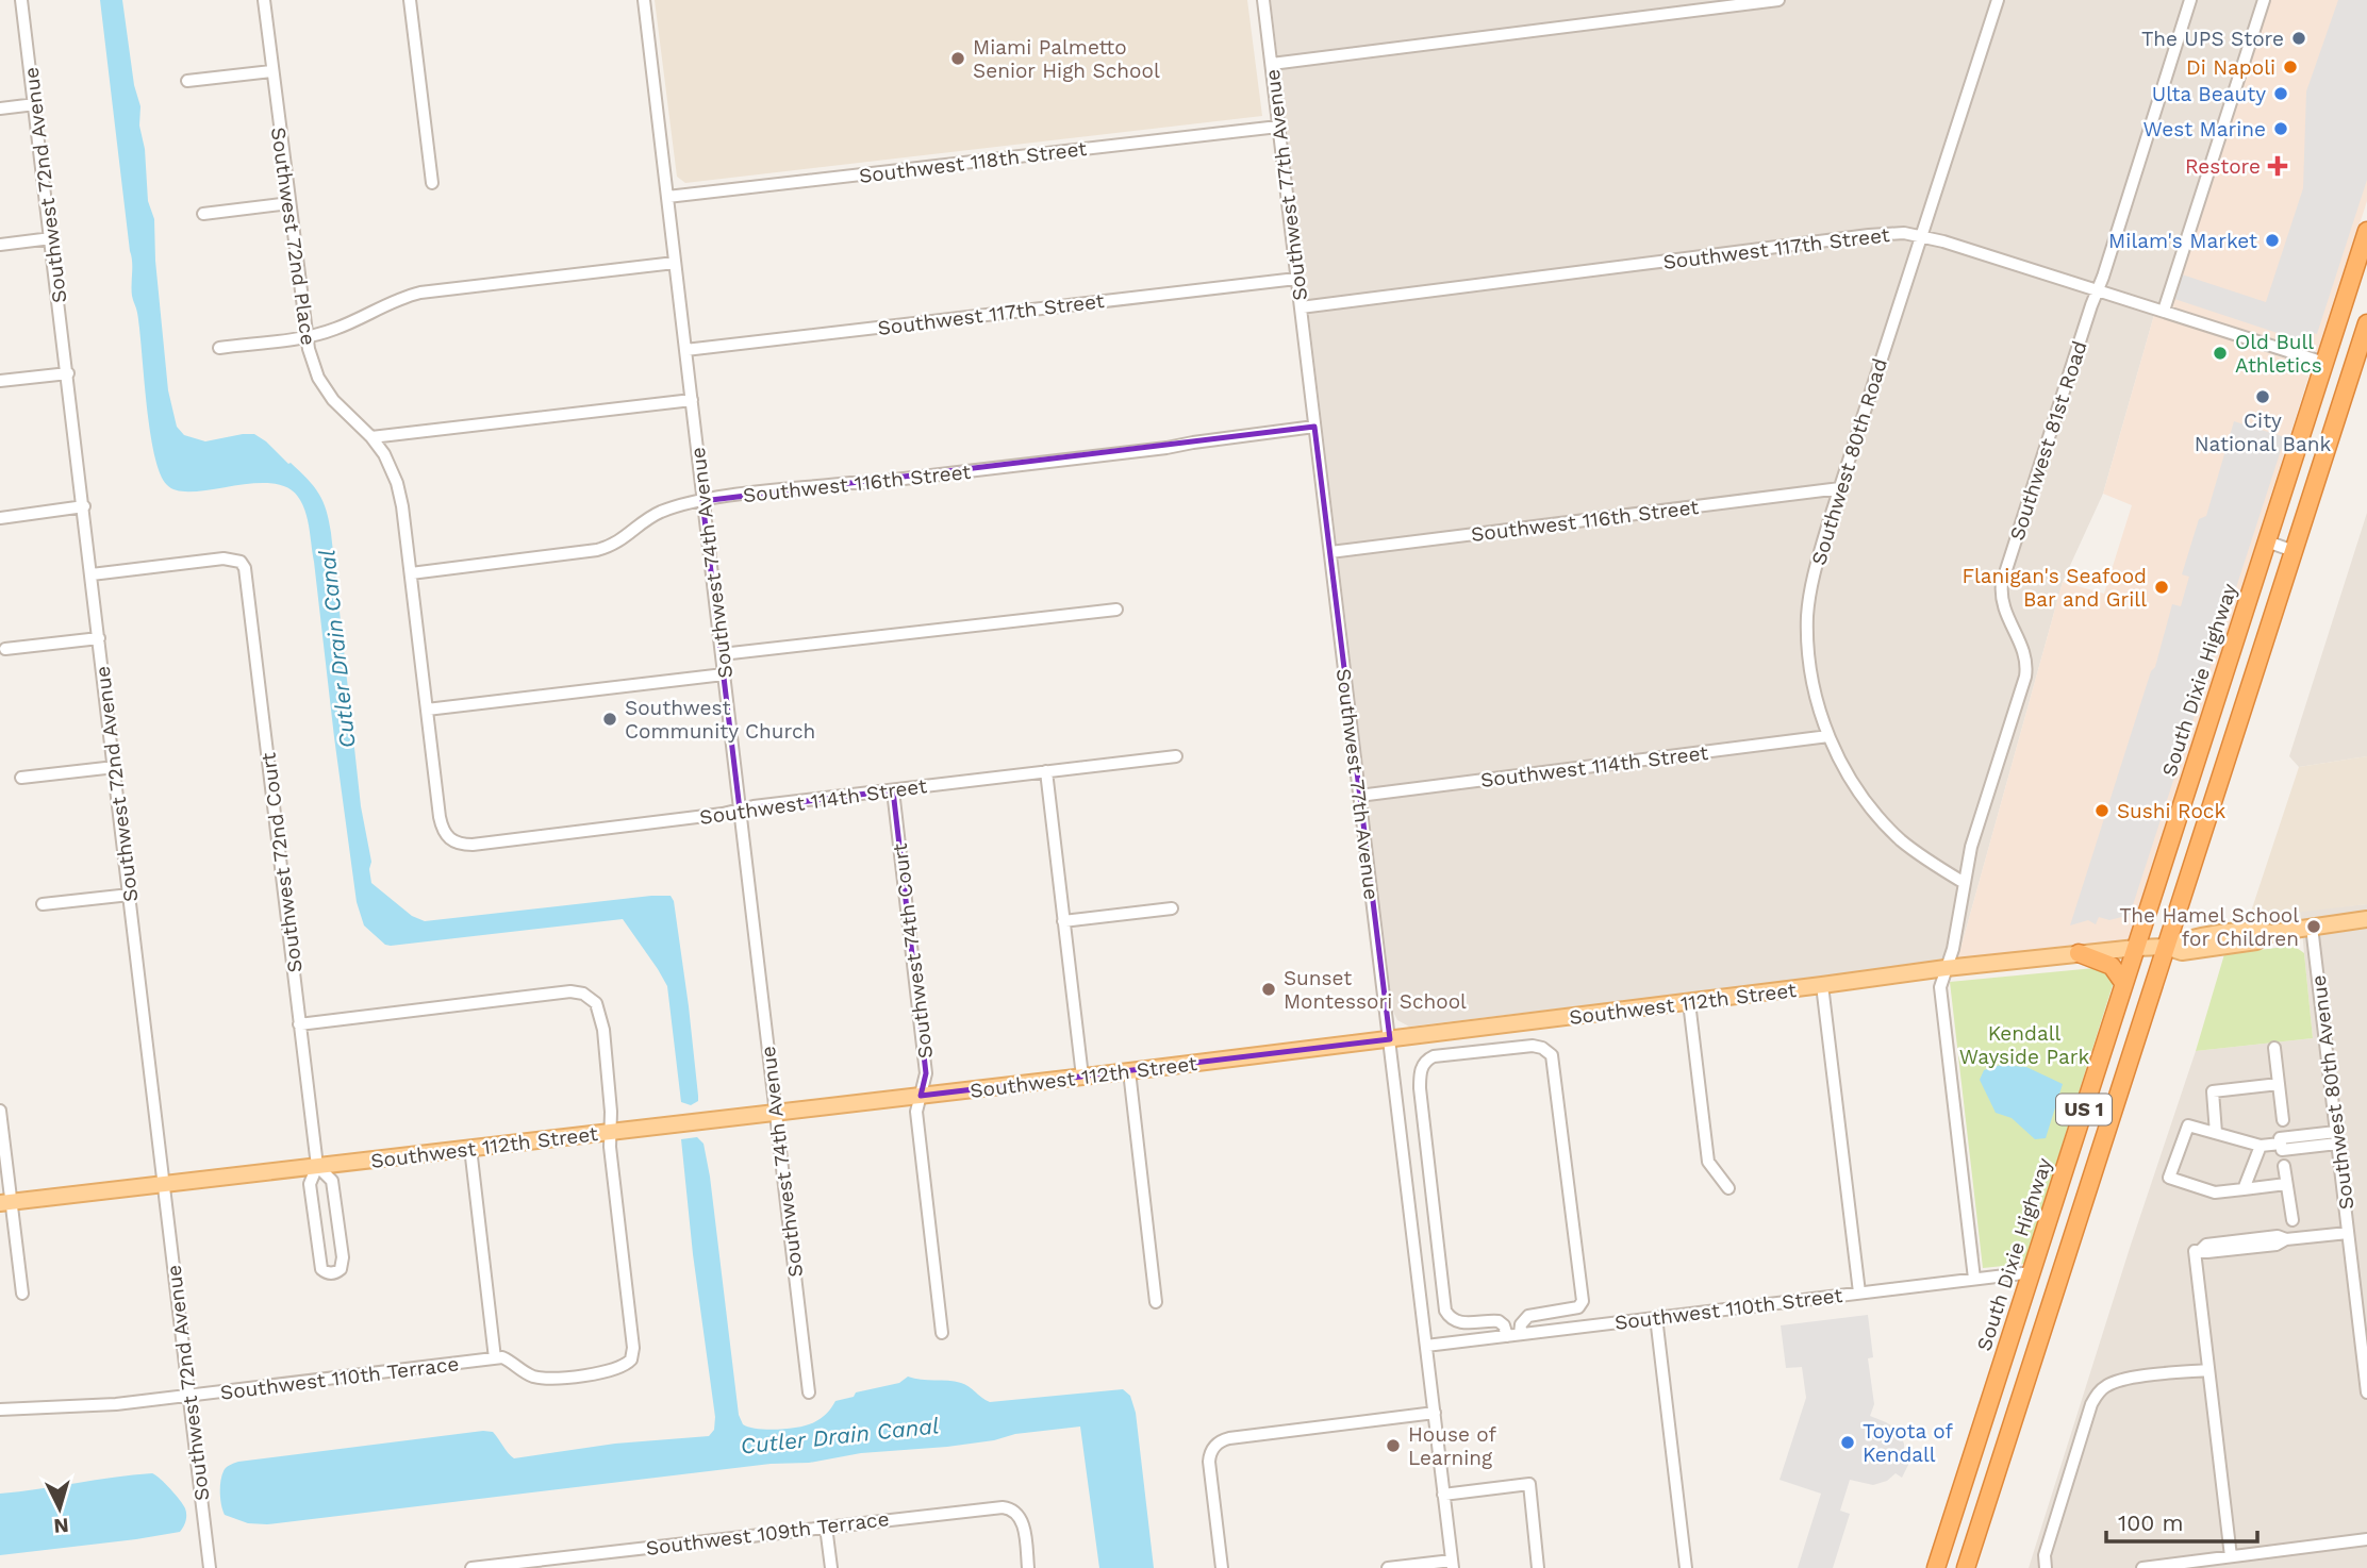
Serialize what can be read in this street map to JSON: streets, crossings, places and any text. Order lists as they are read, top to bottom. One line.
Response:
{"streets":{"highway":["South Dixie Highway","US 1"],"main road":["Southwest 112th Street"],"street":["Southwest 118th Street","Southwest 72nd Avenue","Southwest 77th Avenue","Southwest 72nd Place","Southwest 117th Street","Southwest 81st Road","Southwest 80th Road","Southwest 116th Street","Southwest 74th Avenue","Southwest 114th Street","Southwest 72nd Court","Southwest 74th Court","Southwest 80th Avenue","Southwest 110th Street","Southwest 110th Terrace","Southwest 109th Terrace"]},"crossings":[["Southwest 118th Street","Southwest 77th Avenue"],["Southwest 118th Street","Southwest 74th Avenue"],["Southwest 72nd Avenue","Southwest 72nd Court"],["Southwest 72nd Avenue","Southwest 112th Street"],["Southwest 72nd Avenue","Southwest 110th Terrace"],["Southwest 77th Avenue","Southwest 117th Street"],["Southwest 77th Avenue","Southwest 116th Street"],["Southwest 77th Avenue","Southwest 114th Street"],["Southwest 77th Avenue","Southwest 112th Street"],["Southwest 77th Avenue","Southwest 110th Street"],["Southwest 72nd Place","Southwest 116th Street"],["Southwest 72nd Place","Southwest 114th Street"],["Southwest 117th Street","Southwest 81st Road"],["Southwest 117th Street","Southwest 80th Road"],["Southwest 117th Street","Southwest 74th Avenue"],["Southwest 117th Street","South Dixie Highway"],["Southwest 81st Road","Southwest 80th Road"],["Southwest 81st Road","Southwest 112th Street"],["Southwest 81st Road","Southwest 110th Street"],["Southwest 80th Road","Southwest 116th Street"],["Southwest 80th Road","Southwest 114th Street"],["Southwest 116th Street","Southwest 74th Avenue"],["Southwest 74th Avenue","Southwest 114th Street"],["Southwest 74th Avenue","Southwest 112th Street"],["South Dixie Highway","Southwest 112th Street"],["South Dixie Highway","Southwest 110th Street"],["Southwest 114th Street","Southwest 74th Court"],["Southwest 72nd Court","Southwest 112th Street"],["Southwest 74th Court","Southwest 112th Street"],["Southwest 112th Street","Southwest 80th Avenue"],["Southwest 112th Street","US 1"]],"water":["Cutler Drain Canal"],"parks":["Kendall Wayside Park"],"places":{"other":["The UPS Store","Miami Palmetto Senior High School","Di Napoli","Ulta Beauty","West Marine","Milam's Market","Old Bull Athletics","City National Bank","Flanigan's Seafood Bar and Grill","Southwest Community Church","Sushi Rock","The Hamel School for Children","Sunset Montessori School","Toyota of Kendall","House of Learning"],"health":["Restore"]},"scale_bar":"100 m","north":"bottom"}
